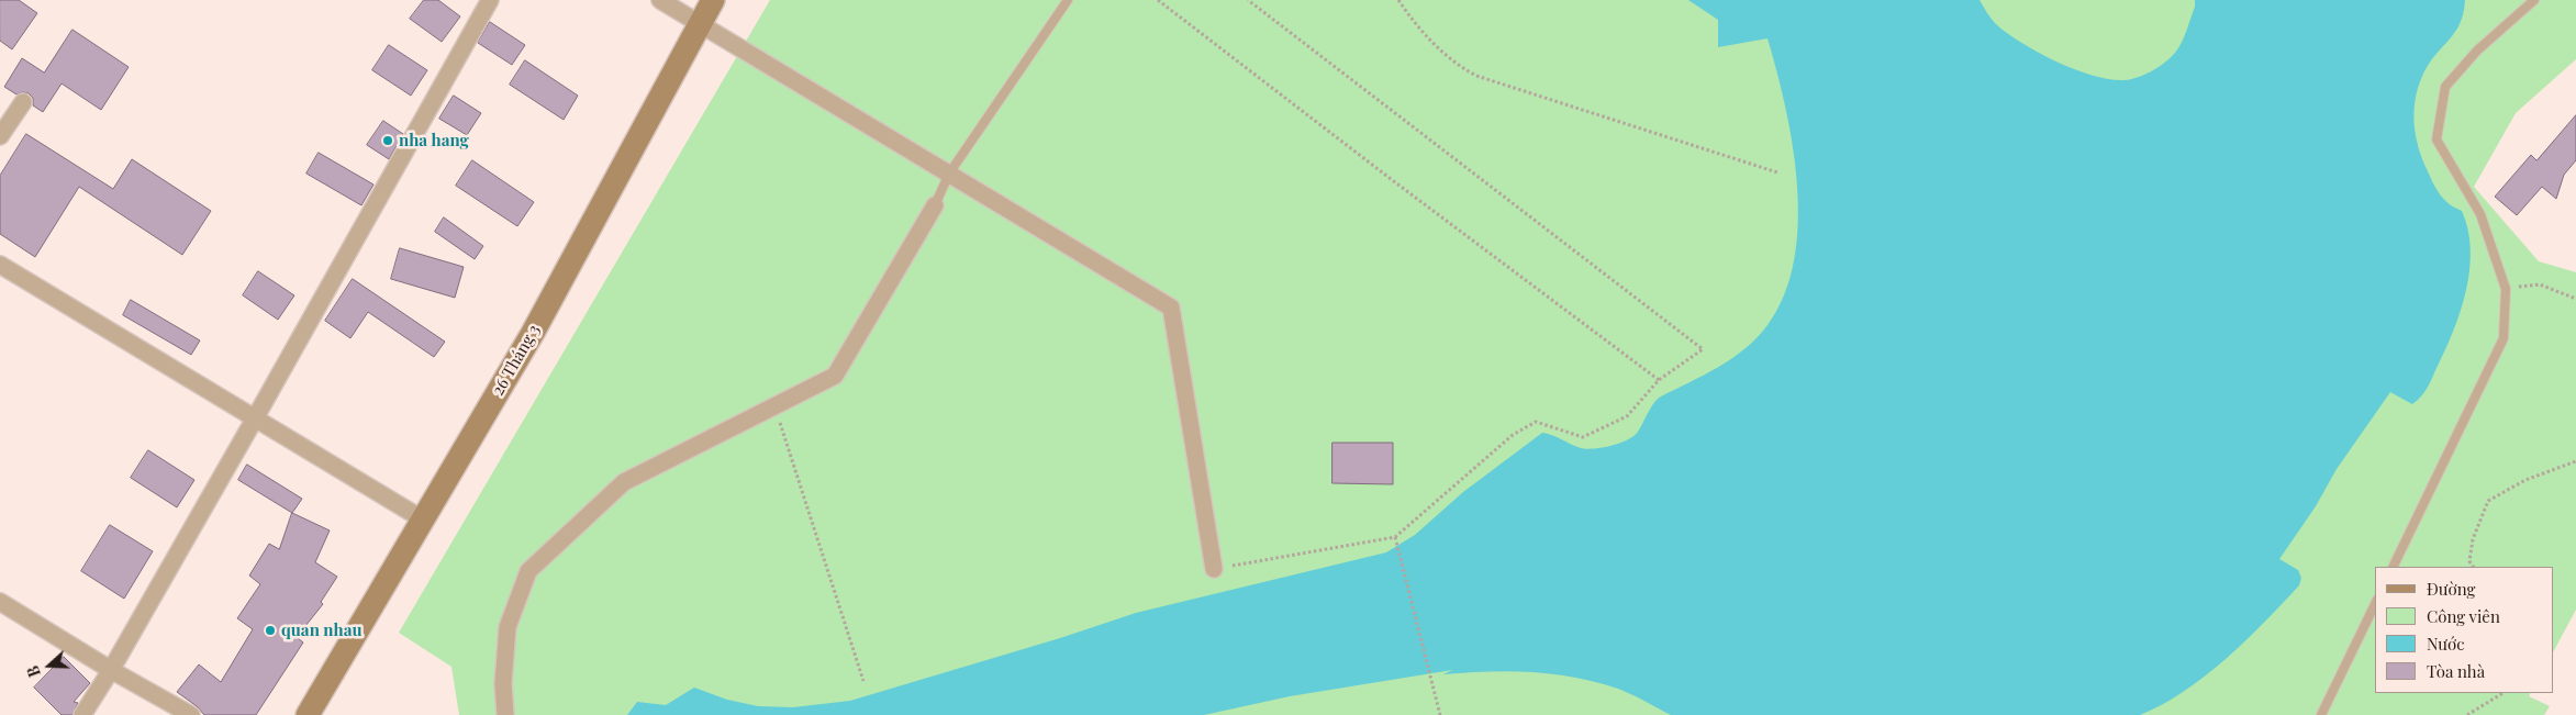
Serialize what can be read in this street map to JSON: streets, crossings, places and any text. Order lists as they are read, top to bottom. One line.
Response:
{"streets":{"street":["26 Tháng 3"]},"places":["nha hang","quan nhau"],"legend":["Đường","Công viên","Nước","Tòa nhà"],"north":"left"}
